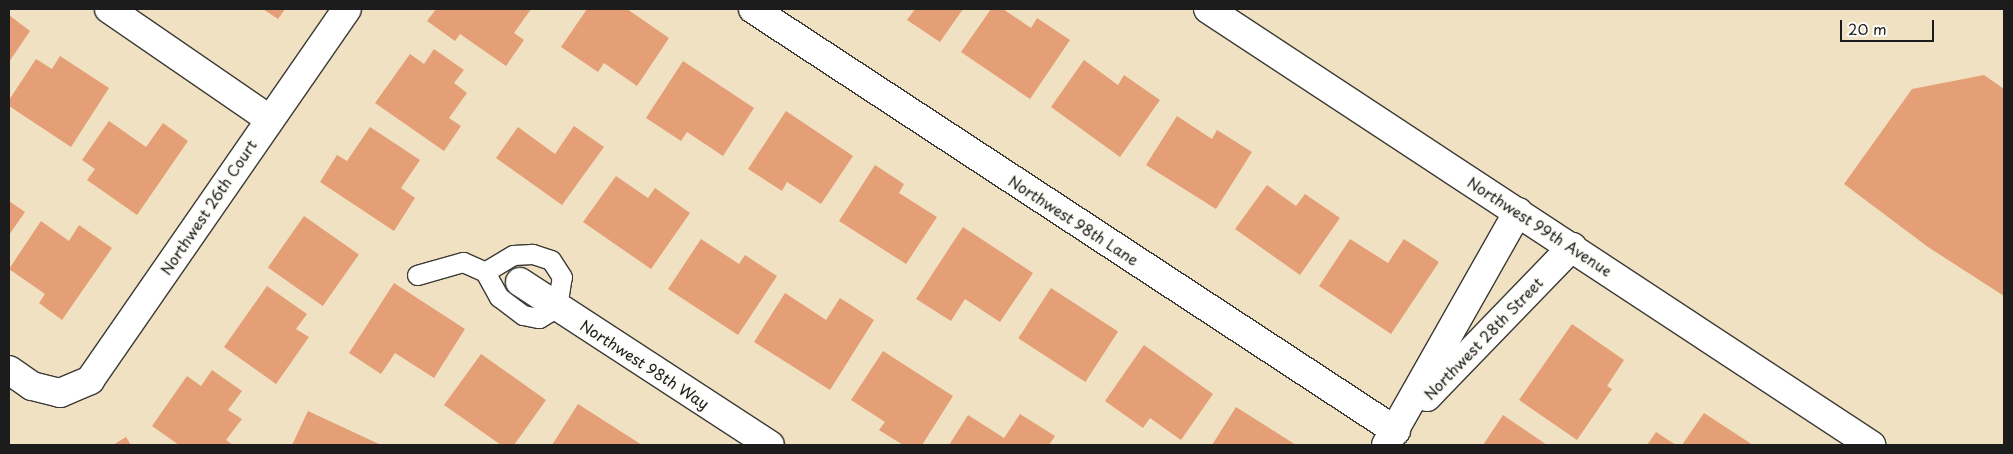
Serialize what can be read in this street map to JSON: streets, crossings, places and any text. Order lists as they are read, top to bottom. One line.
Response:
{"streets":{"street":["Northwest 26th Court","Northwest 98th Lane","Northwest 99th Avenue","Northwest 28th Street","Northwest 98th Way"]},"crossings":[["Northwest 98th Lane","Northwest 28th Street"],["Northwest 99th Avenue","Northwest 28th Street"]],"scale_bar":"20 m"}
